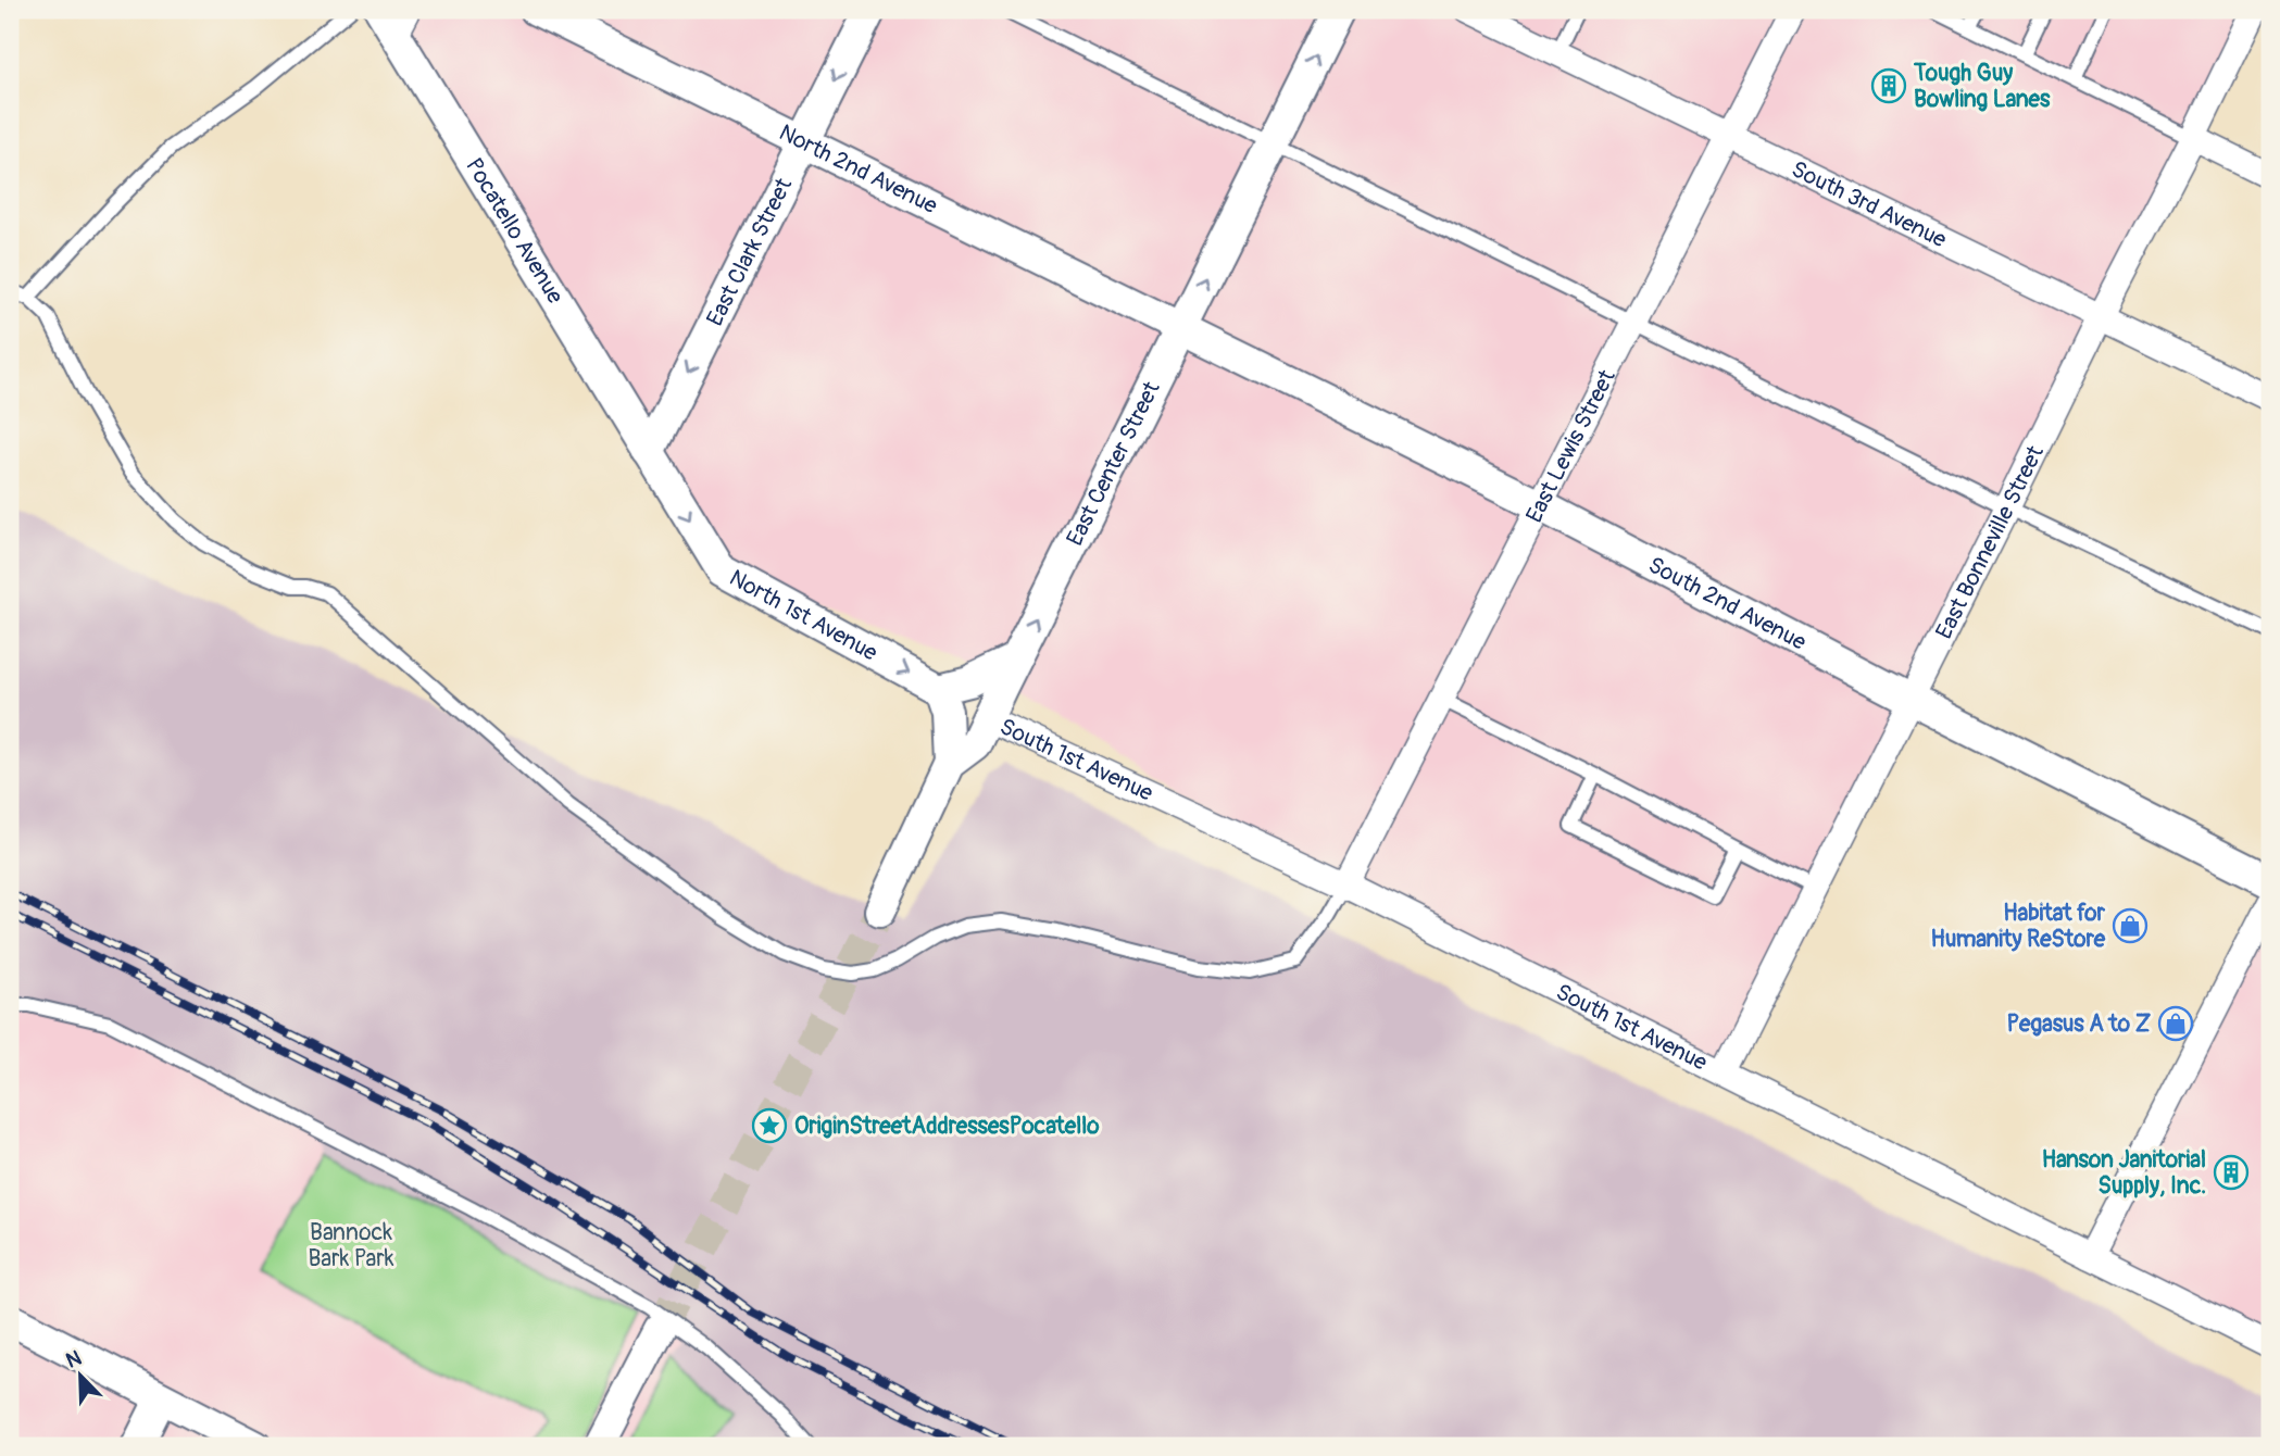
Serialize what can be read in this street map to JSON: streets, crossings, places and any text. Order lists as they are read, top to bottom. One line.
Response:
{"streets":{"street":["North 2nd Avenue","South 3rd Avenue","Pocatello Avenue","East Clark Street","East Lewis Street","East Center Street","East Bonneville Street","South 2nd Avenue","North 1st Avenue","South 1st Avenue"]},"crossings":[["North 2nd Avenue","East Clark Street"],["North 2nd Avenue","East Center Street"],["North 2nd Avenue","South 2nd Avenue"],["South 3rd Avenue","East Lewis Street"],["South 3rd Avenue","East Bonneville Street"],["Pocatello Avenue","East Clark Street"],["Pocatello Avenue","North 1st Avenue"],["East Clark Street","North 1st Avenue"],["East Lewis Street","South 2nd Avenue"],["East Lewis Street","South 1st Avenue"],["East Center Street","South 2nd Avenue"],["East Center Street","South 1st Avenue"],["East Bonneville Street","South 2nd Avenue"],["East Bonneville Street","South 1st Avenue"]],"one_way":["East Clark Street","East Center Street","North 1st Avenue"],"parks":["Bannock Bark Park"],"places":{"building":["Tough Guy Bowling Lanes","Hanson Janitorial Supply, Inc."],"shop":["Habitat for Humanity ReStore","Pegasus A to Z"],"place":["OriginStreetAddressesPocatello"]},"north":"top left"}
